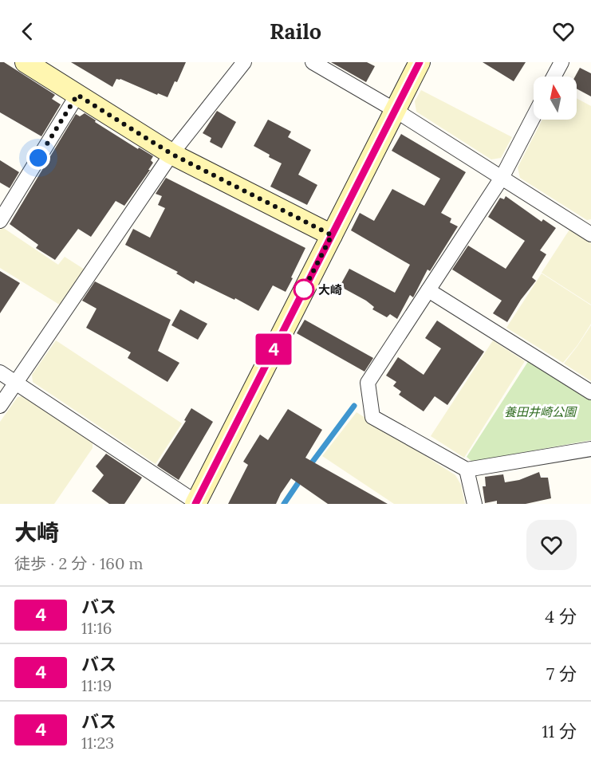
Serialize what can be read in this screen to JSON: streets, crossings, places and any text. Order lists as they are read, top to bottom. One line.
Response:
{"parks":["養田井崎公園"],"places":["大崎"],"lines":["bus line ４"],"north":"top","page":{"header":"Railo","on_map":"４","heading":["大崎","徒歩 · 2 分 · 160 m"],"list":[{"mark":"４","name":"バス","note":"11:16","value":"4 分"},{"mark":"４","name":"バス","note":"11:19","value":"7 分"},{"mark":"４","name":"バス","note":"11:23","value":"11 分"}]}}
